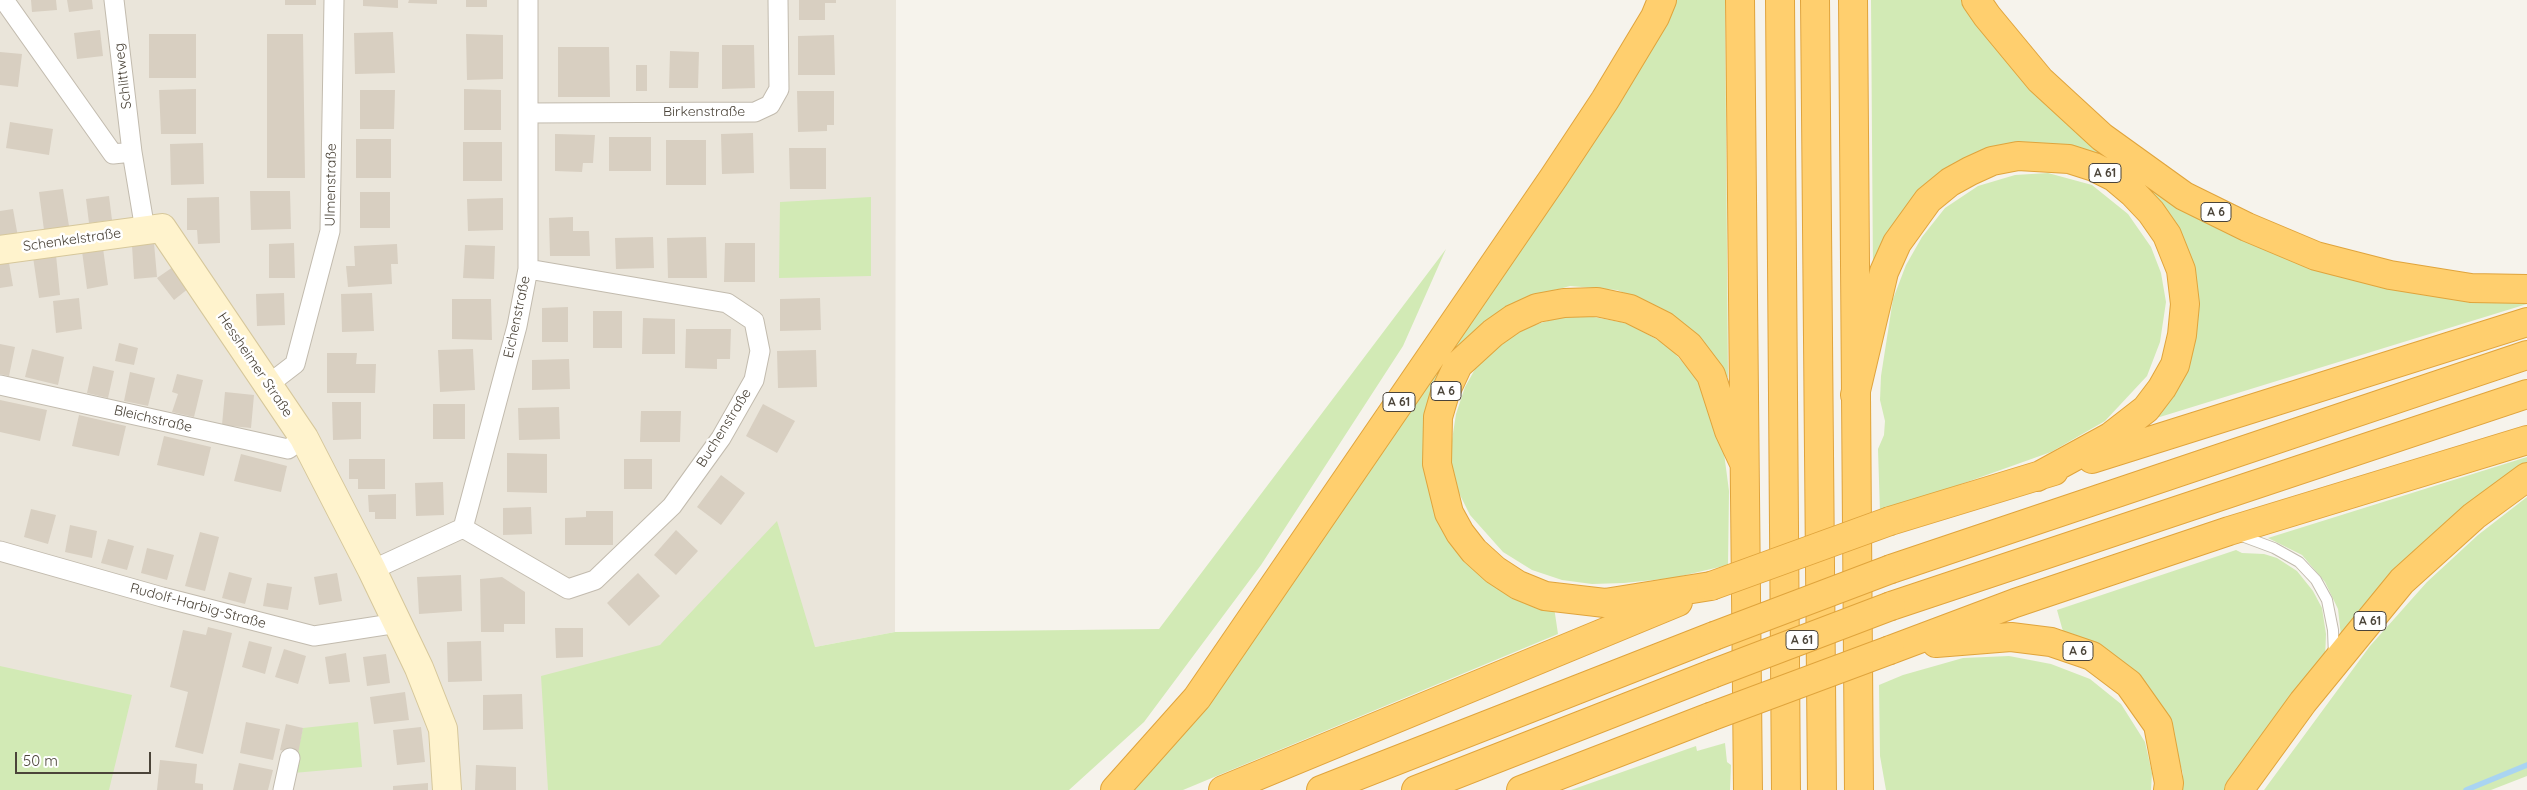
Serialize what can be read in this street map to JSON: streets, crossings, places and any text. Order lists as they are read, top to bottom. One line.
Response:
{"streets":{"highway":["A 61","A 6"],"street":["Schlittweg","Birkenstraße","Ulmenstraße","Schenkelstraße","Eichenstraße","Hessheimer Straße","Bleichstraße","Buchenstraße","Rudolf-Harbig-Straße"]},"crossings":[["Birkenstraße","Eichenstraße"],["Ulmenstraße","Hessheimer Straße"],["Schenkelstraße","Hessheimer Straße"],["Eichenstraße","Buchenstraße"],["Hessheimer Straße","Bleichstraße"],["Hessheimer Straße","Rudolf-Harbig-Straße"]],"scale_bar":"50 m"}
